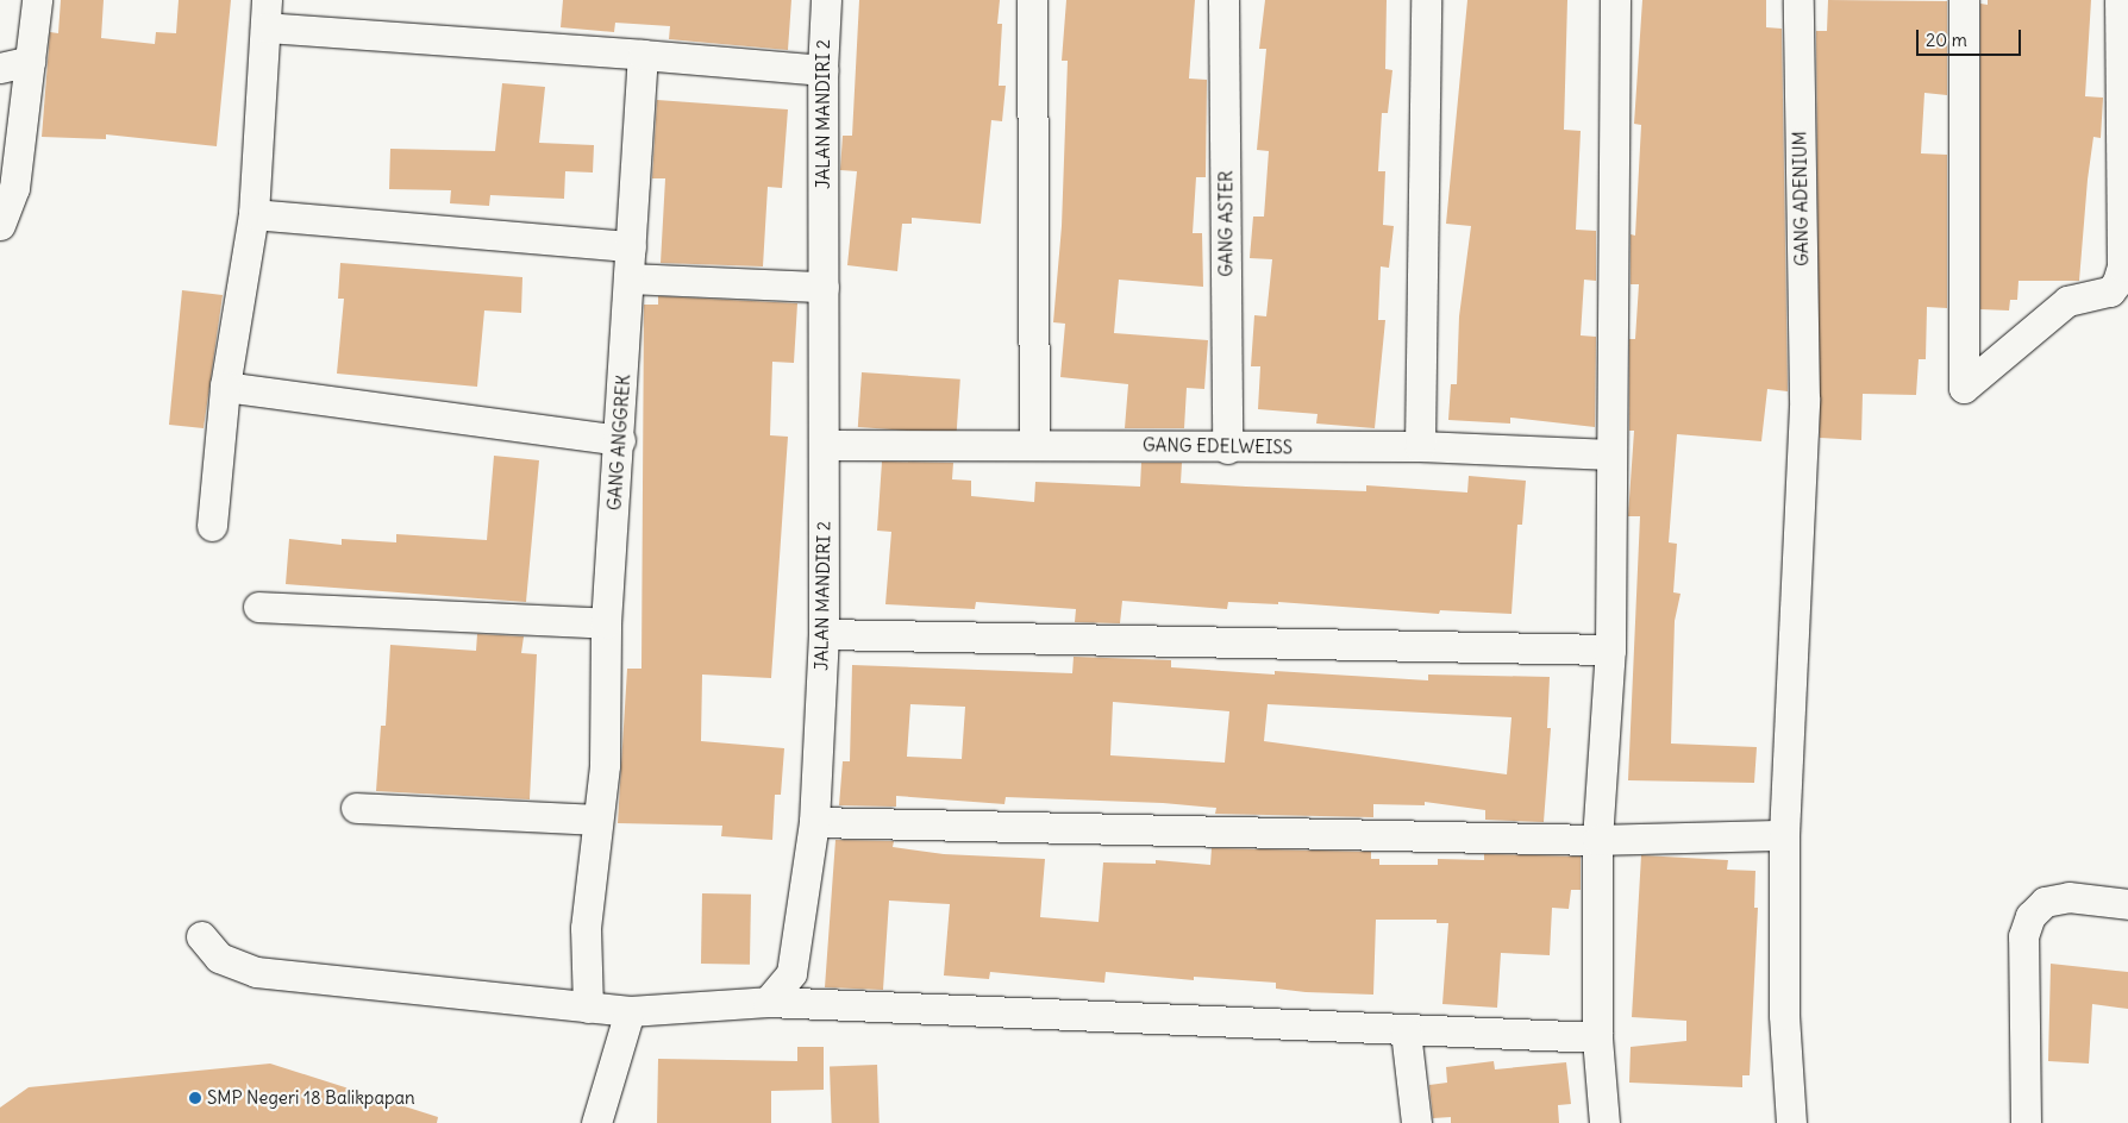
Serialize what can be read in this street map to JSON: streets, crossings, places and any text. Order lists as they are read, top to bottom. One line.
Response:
{"streets":{"street":["JALAN MANDIRI 2","GANG ADENIUM","GANG ASTER","GANG ANGGREK","GANG EDELWEISS"]},"crossings":[["JALAN MANDIRI 2","GANG EDELWEISS"],["GANG ASTER","GANG EDELWEISS"]],"places":["SMP Negeri 18 Balikpapan"],"scale_bar":"20 m"}
